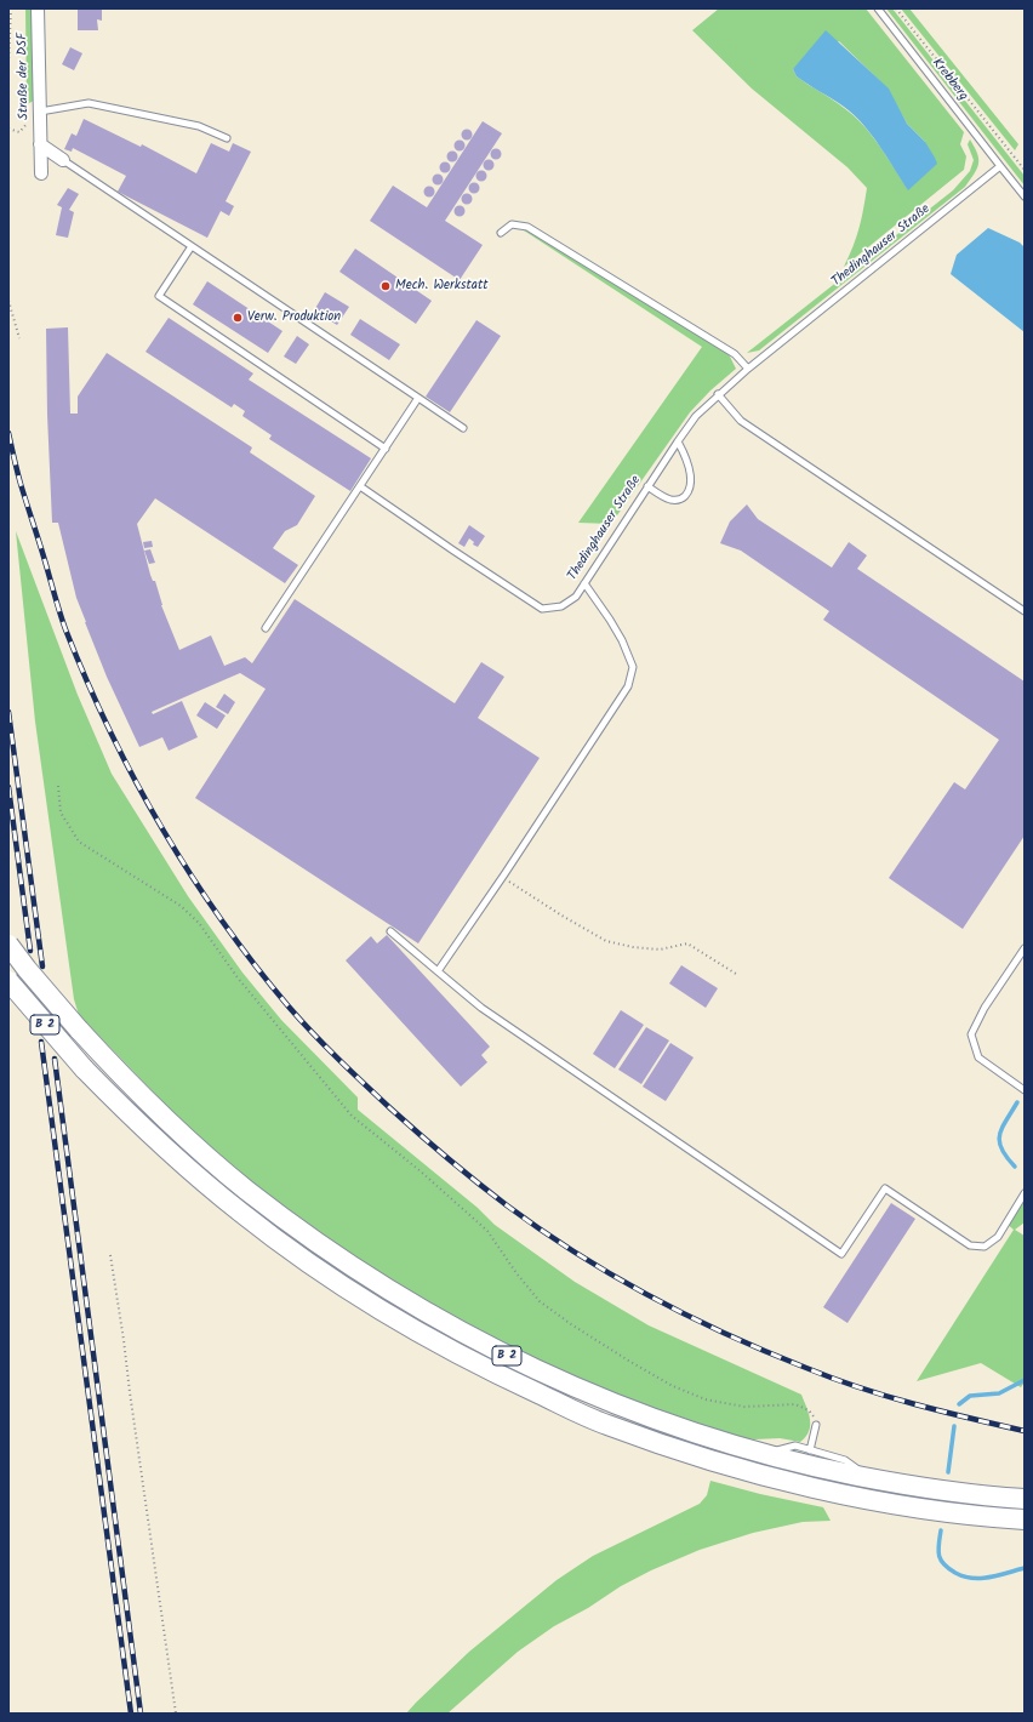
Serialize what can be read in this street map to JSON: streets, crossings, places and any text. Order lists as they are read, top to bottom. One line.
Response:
{"streets":{"main road":["B 2"],"street":["Straße der DSF"],"lane":["Krebberg","Thedinghauser Straße"]},"crossings":[["Krebberg","Thedinghauser Straße"]],"places":["Mech. Werkstatt","Verw. Produktion"]}
